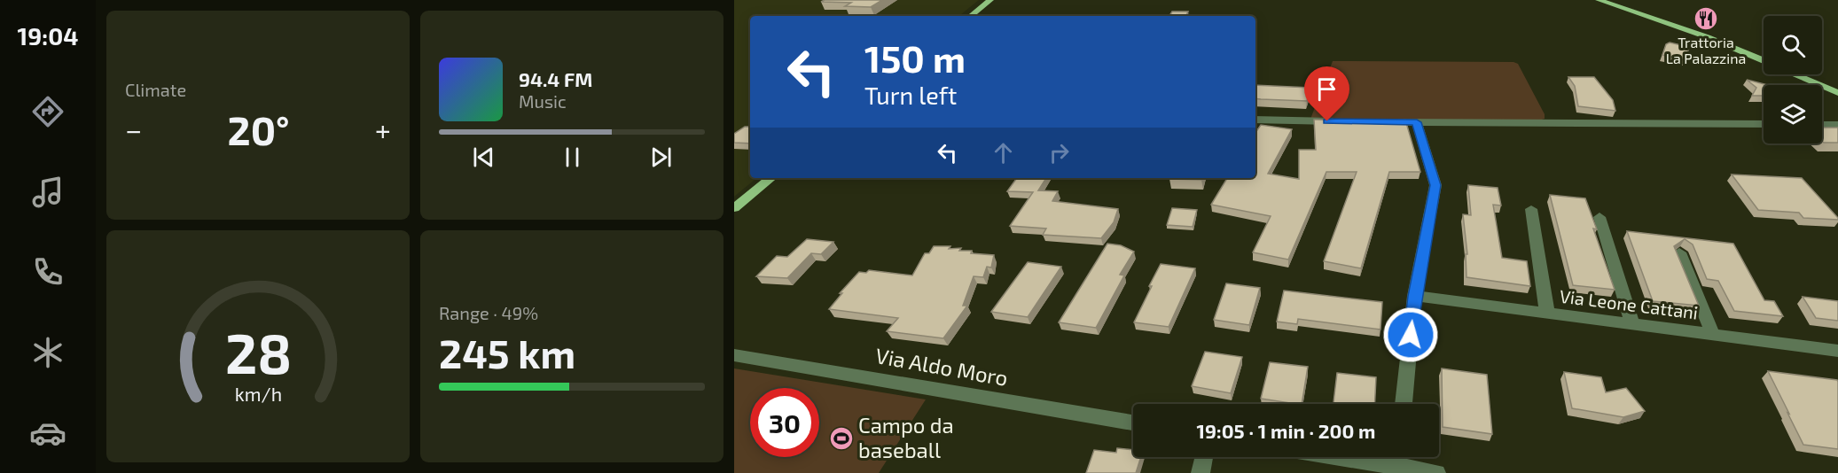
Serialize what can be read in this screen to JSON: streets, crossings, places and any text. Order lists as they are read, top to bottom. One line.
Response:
{"streets":{"street":["Via Leone Cattani","Via Aldo Moro"]},"places":{"restaurant":["Trattoria La Palazzina"],"sports":["Campo da baseball"]},"page":{"tabs":"19:04","tile":["Climate",["Range · 49%","245 km"]],"turn":["150 m","Turn left"],"song":["94.4 FM","Music"],"heat":["−","20°","+"],"limit":"30","trip":"19:05 · 1 min · 200 m","gauge":["28","km/h"]}}
